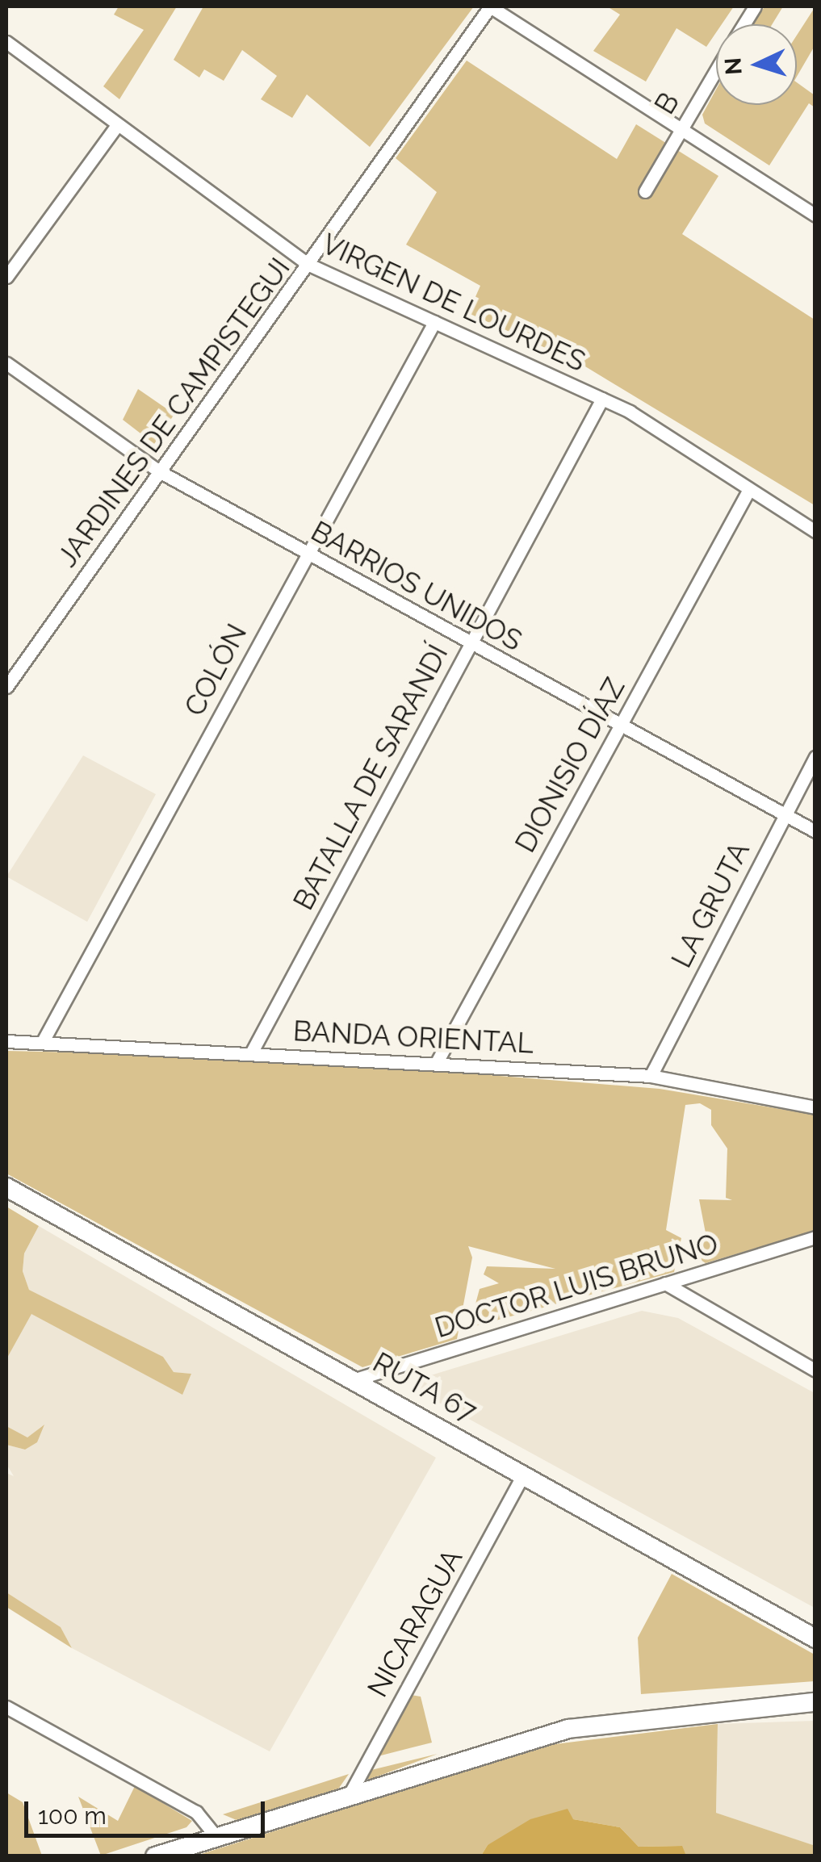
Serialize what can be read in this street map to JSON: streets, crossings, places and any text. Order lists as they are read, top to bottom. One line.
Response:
{"streets":{"street":["B","VIRGEN DE LOURDES","JARDINES DE CAMPISTEGUI","BARRIOS UNIDOS","COLÓN","DIONISIO DÍAZ","BATALLA DE SARANDÍ","LA GRUTA","BANDA ORIENTAL","DOCTOR LUIS BRUNO","RUTA 67","NICARAGUA"]},"crossings":[["VIRGEN DE LOURDES","JARDINES DE CAMPISTEGUI"],["VIRGEN DE LOURDES","COLÓN"],["VIRGEN DE LOURDES","DIONISIO DÍAZ"],["VIRGEN DE LOURDES","BATALLA DE SARANDÍ"],["JARDINES DE CAMPISTEGUI","BARRIOS UNIDOS"],["BARRIOS UNIDOS","COLÓN"],["BARRIOS UNIDOS","DIONISIO DÍAZ"],["BARRIOS UNIDOS","BATALLA DE SARANDÍ"],["BARRIOS UNIDOS","LA GRUTA"],["COLÓN","BANDA ORIENTAL"],["DIONISIO DÍAZ","BANDA ORIENTAL"],["BATALLA DE SARANDÍ","BANDA ORIENTAL"],["LA GRUTA","BANDA ORIENTAL"],["DOCTOR LUIS BRUNO","RUTA 67"],["RUTA 67","NICARAGUA"]],"scale_bar":"100 m","north":"left"}
